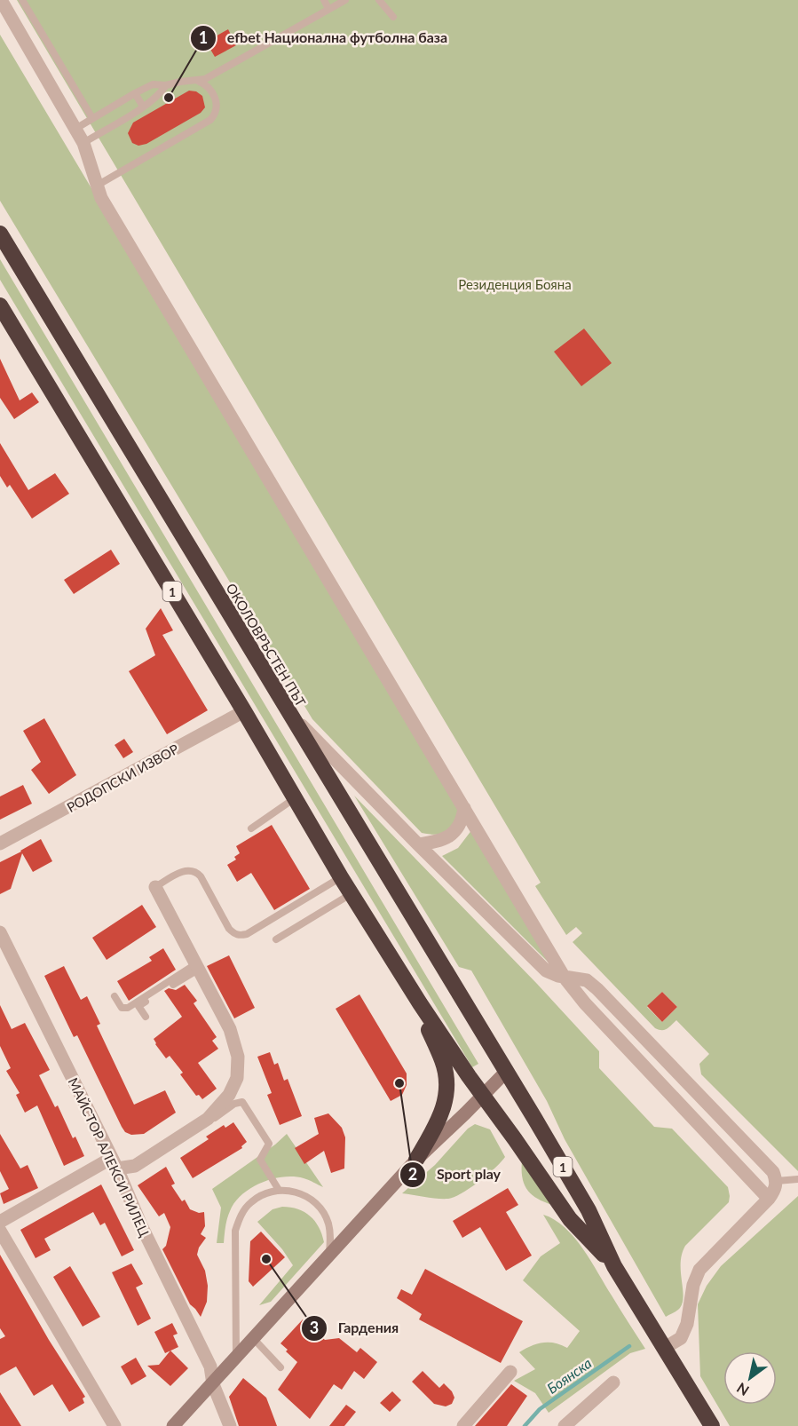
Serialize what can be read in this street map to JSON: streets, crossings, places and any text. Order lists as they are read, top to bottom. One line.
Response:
{"streets":{"highway":["1","ОКОЛОВРЪСТЕН ПЪТ"],"street":["РОДОПСКИ ИЗВОР","МАЙСТОР АЛЕКСИ РИЛЕЦ"]},"crossings":[["1","ОКОЛОВРЪСТЕН ПЪТ"],["1","РОДОПСКИ ИЗВОР"]],"water":["Боянска"],"parks":["Резиденция Бояна"],"places":["efbet Национална футболна база","Sport play","Гардения"],"north":"bottom left"}
